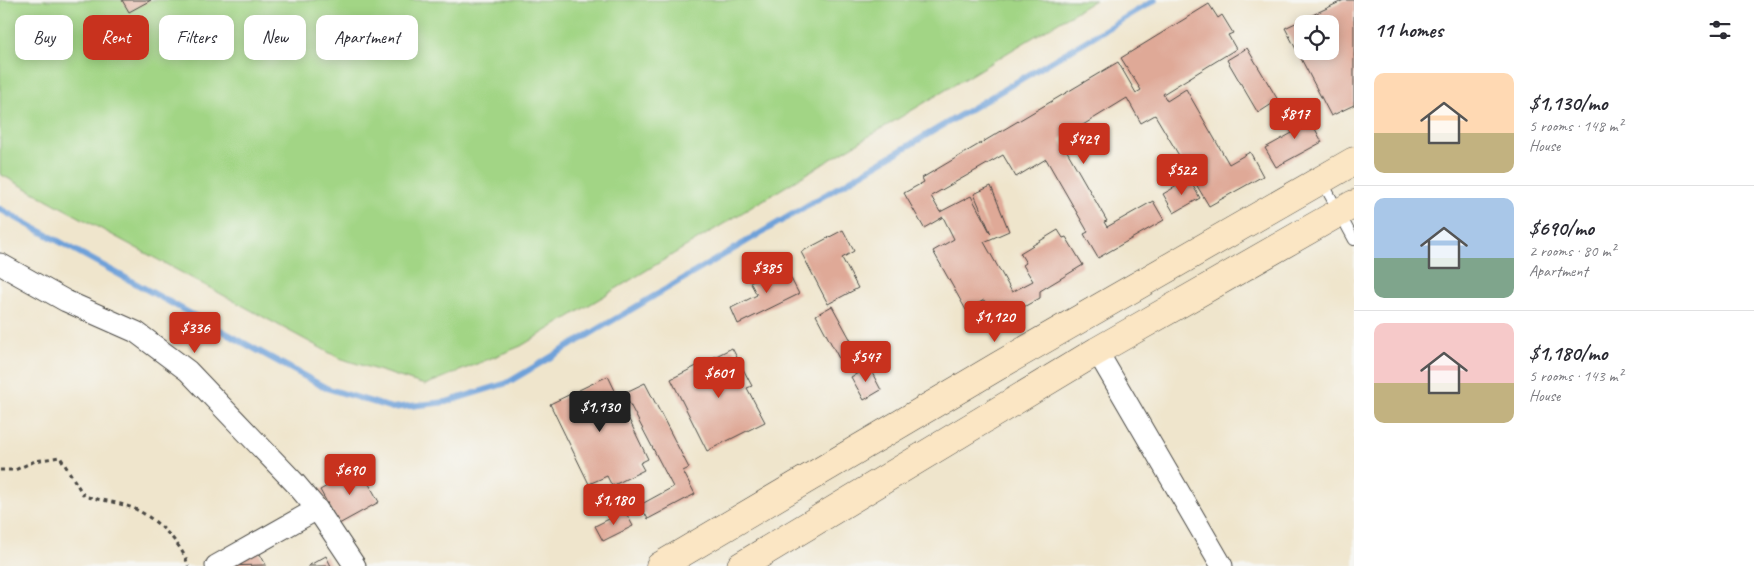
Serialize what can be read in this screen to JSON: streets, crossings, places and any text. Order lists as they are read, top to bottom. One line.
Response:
{"page":{"heading":"11 homes","chip":["Buy","Rent","Filters","New","Apartment"],"list":[{"name":"$1,130/mo","note":"5 rooms · 148 m² · House"},{"name":"$690/mo","note":"2 rooms · 80 m² · Apartment"},{"name":"$1,180/mo","note":"5 rooms · 143 m² · House"}],"price":["$817","$429","$522","$385","$1,120","$336","$547","$601","$1,130","$690","$1,180"]}}
